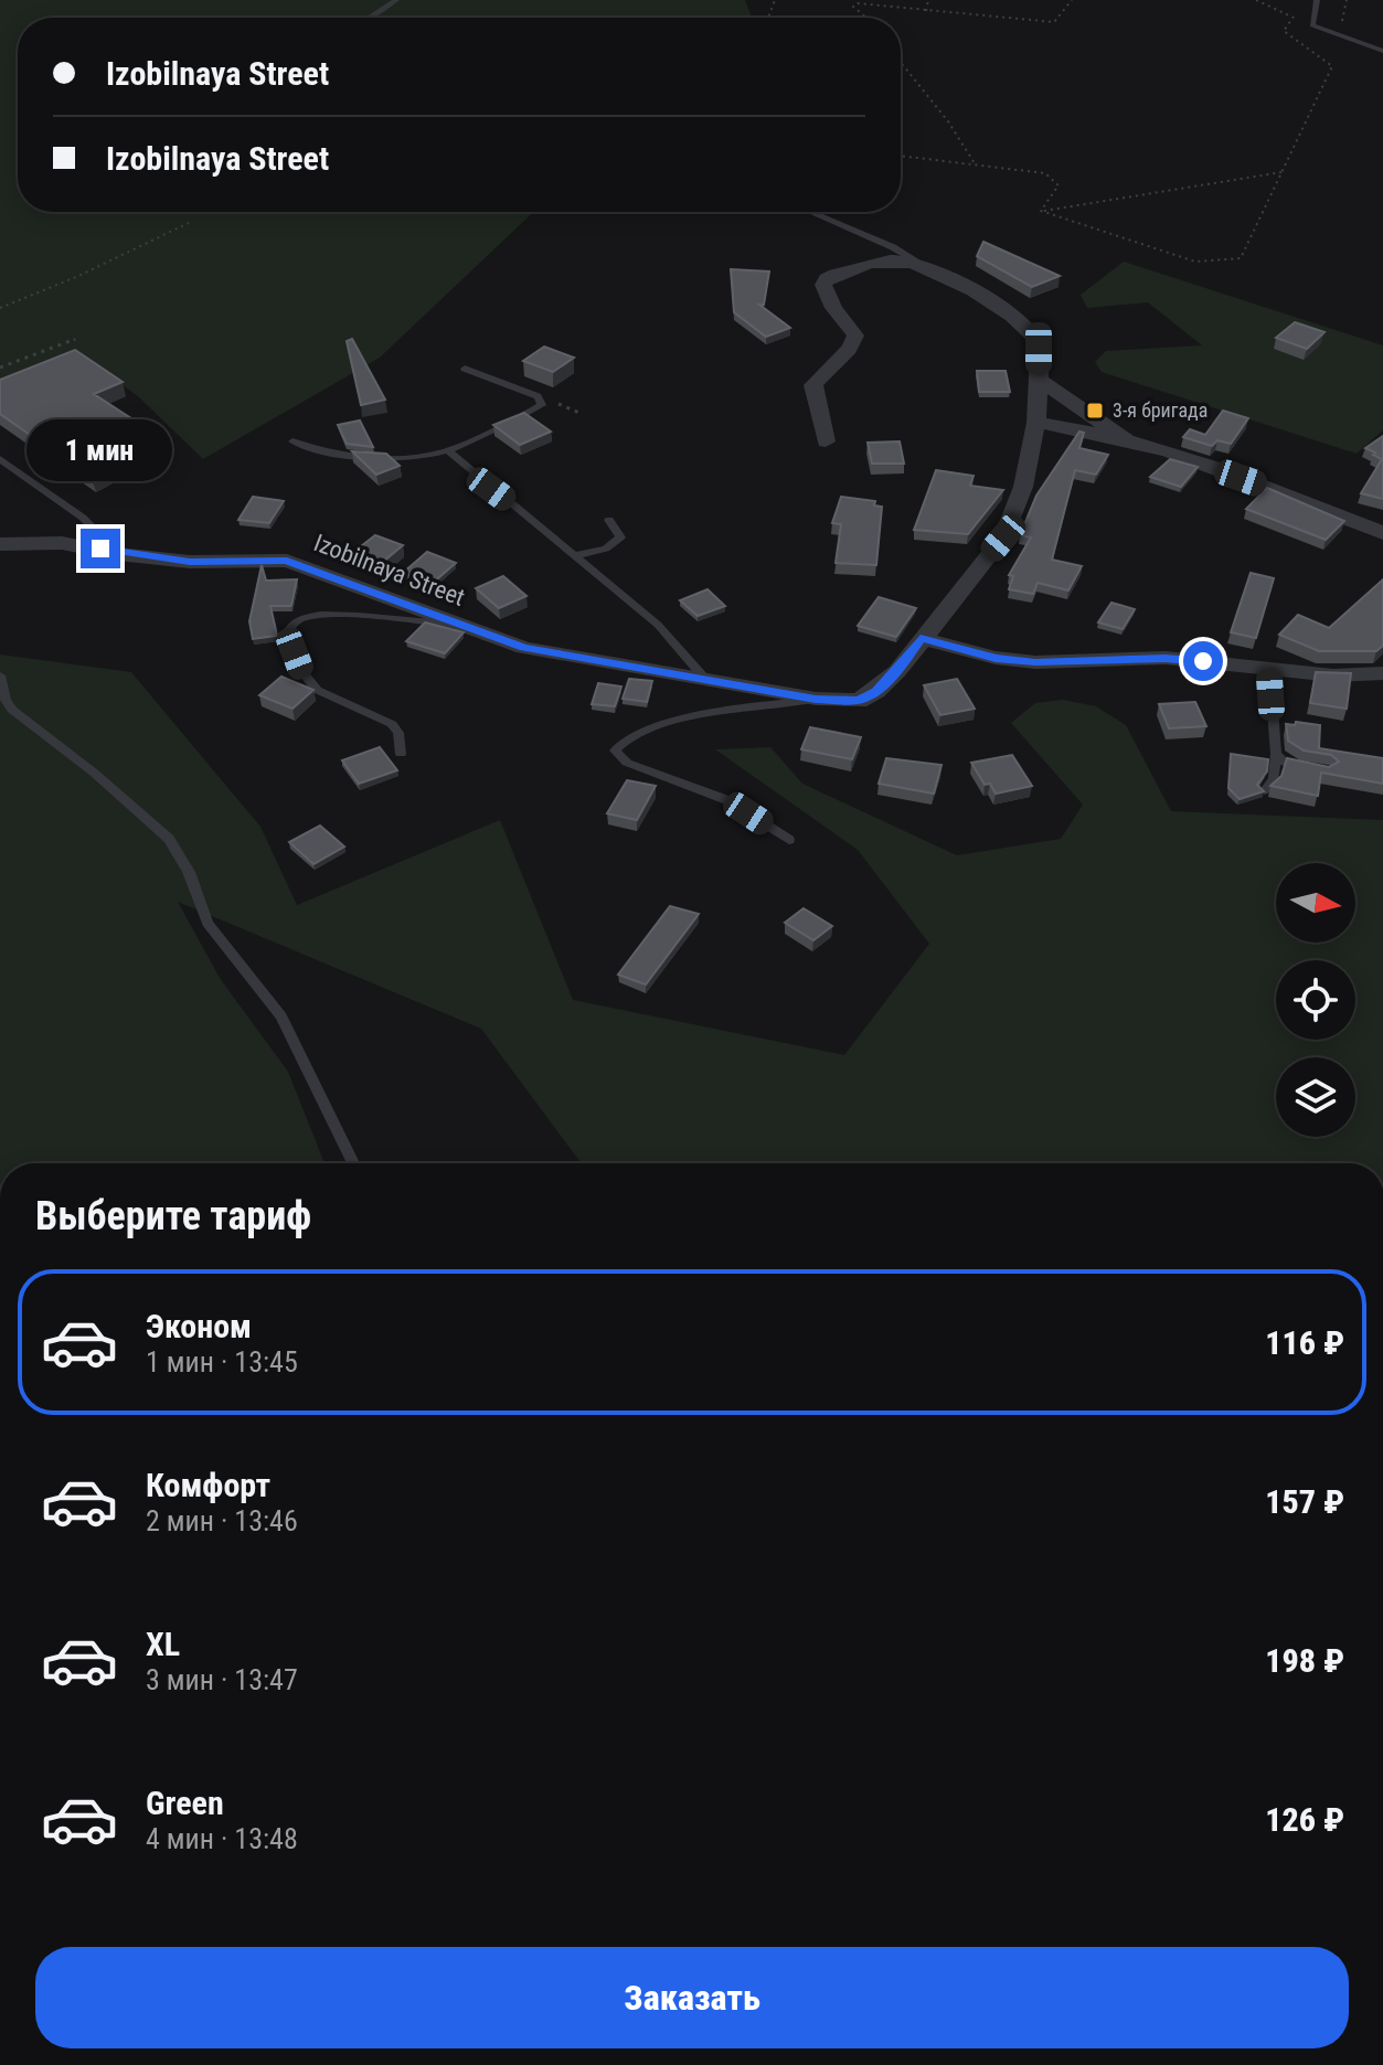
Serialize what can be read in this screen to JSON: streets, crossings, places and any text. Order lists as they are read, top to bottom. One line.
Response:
{"streets":{"street":["Izobilnaya Street"]},"places":{"transit":["3-я бригада"]},"north":"right","page":{"banner":["Izobilnaya Street","Izobilnaya Street"],"bubble":"1 мин","heading":"Выберите тариф","list":[{"name":"Эконом","note":"1 мин · 13:45","value":"116 ₽"},{"name":"Комфорт","note":"2 мин · 13:46","value":"157 ₽"},{"name":"XL","note":"3 мин · 13:47","value":"198 ₽"},{"name":"Green","note":"4 мин · 13:48","value":"126 ₽"}],"buttons":"Заказать"}}
